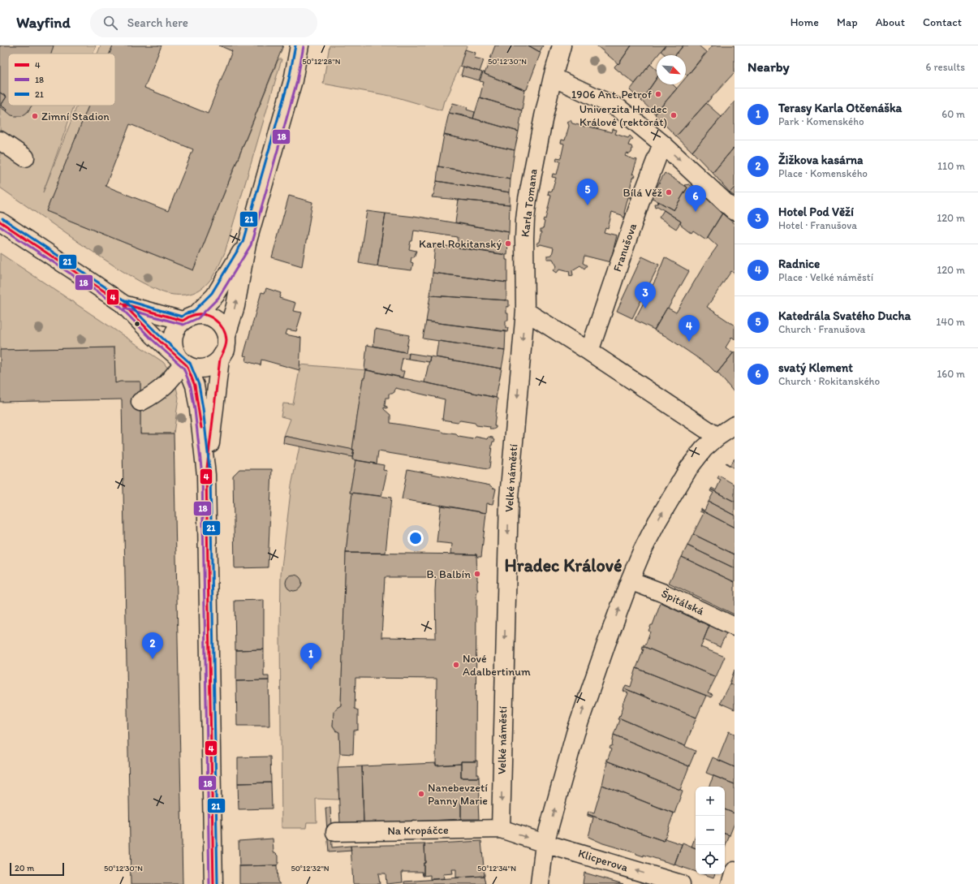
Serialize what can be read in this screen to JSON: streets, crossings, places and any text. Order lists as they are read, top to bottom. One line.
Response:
{"streets":{"street":["Karla Tomana","Franušova","Velké náměstí","Špitálská","Na Kropáčce","Klicperova"]},"crossings":[["Karla Tomana","Velké náměstí"],["Velké náměstí","Na Kropáčce"]],"one_way":["Klicperova"],"districts":["Hradec Králové"],"places":["1906 Ant. Petrof","Univerzita Hradec Králové (rektorát)","Zimní Stadion","Bílá Věž","Karel Rokitanský","B. Balbín","Nové Adalbertinum","Nanebevzetí Panny Marie"],"lines":["transit line 21","transit line 18","transit line 4"],"legend":["4","18","21"],"scale_bar":"20 m","north":"bottom right","page":{"header":"Wayfind","search":"Search here","nav":["Home","Map","About","Contact"],"heading":["Nearby","6 results"],"list":[{"mark":"1","name":"Terasy Karla Otčenáška","note":"Park · Komenského","value":"60 m"},{"mark":"2","name":"Žižkova kasárna","note":"Place · Komenského","value":"110 m"},{"mark":"3","name":"Hotel Pod Věží","note":"Hotel · Franušova","value":"120 m"},{"mark":"4","name":"Radnice","note":"Place · Velké náměstí","value":"120 m"},{"mark":"5","name":"Katedrála Svatého Ducha","note":"Church · Franušova","value":"140 m"},{"mark":"6","name":"svatý Klement","note":"Church · Rokitanského","value":"160 m"}],"pins":["5","6","3","4","2","1"],"map_buttons":["+","−"],"scale":"20 m"},"coordinates":["50°12'28\"N","50°12'30\"N","50°12'34\"N","50°12'32\"N"]}
